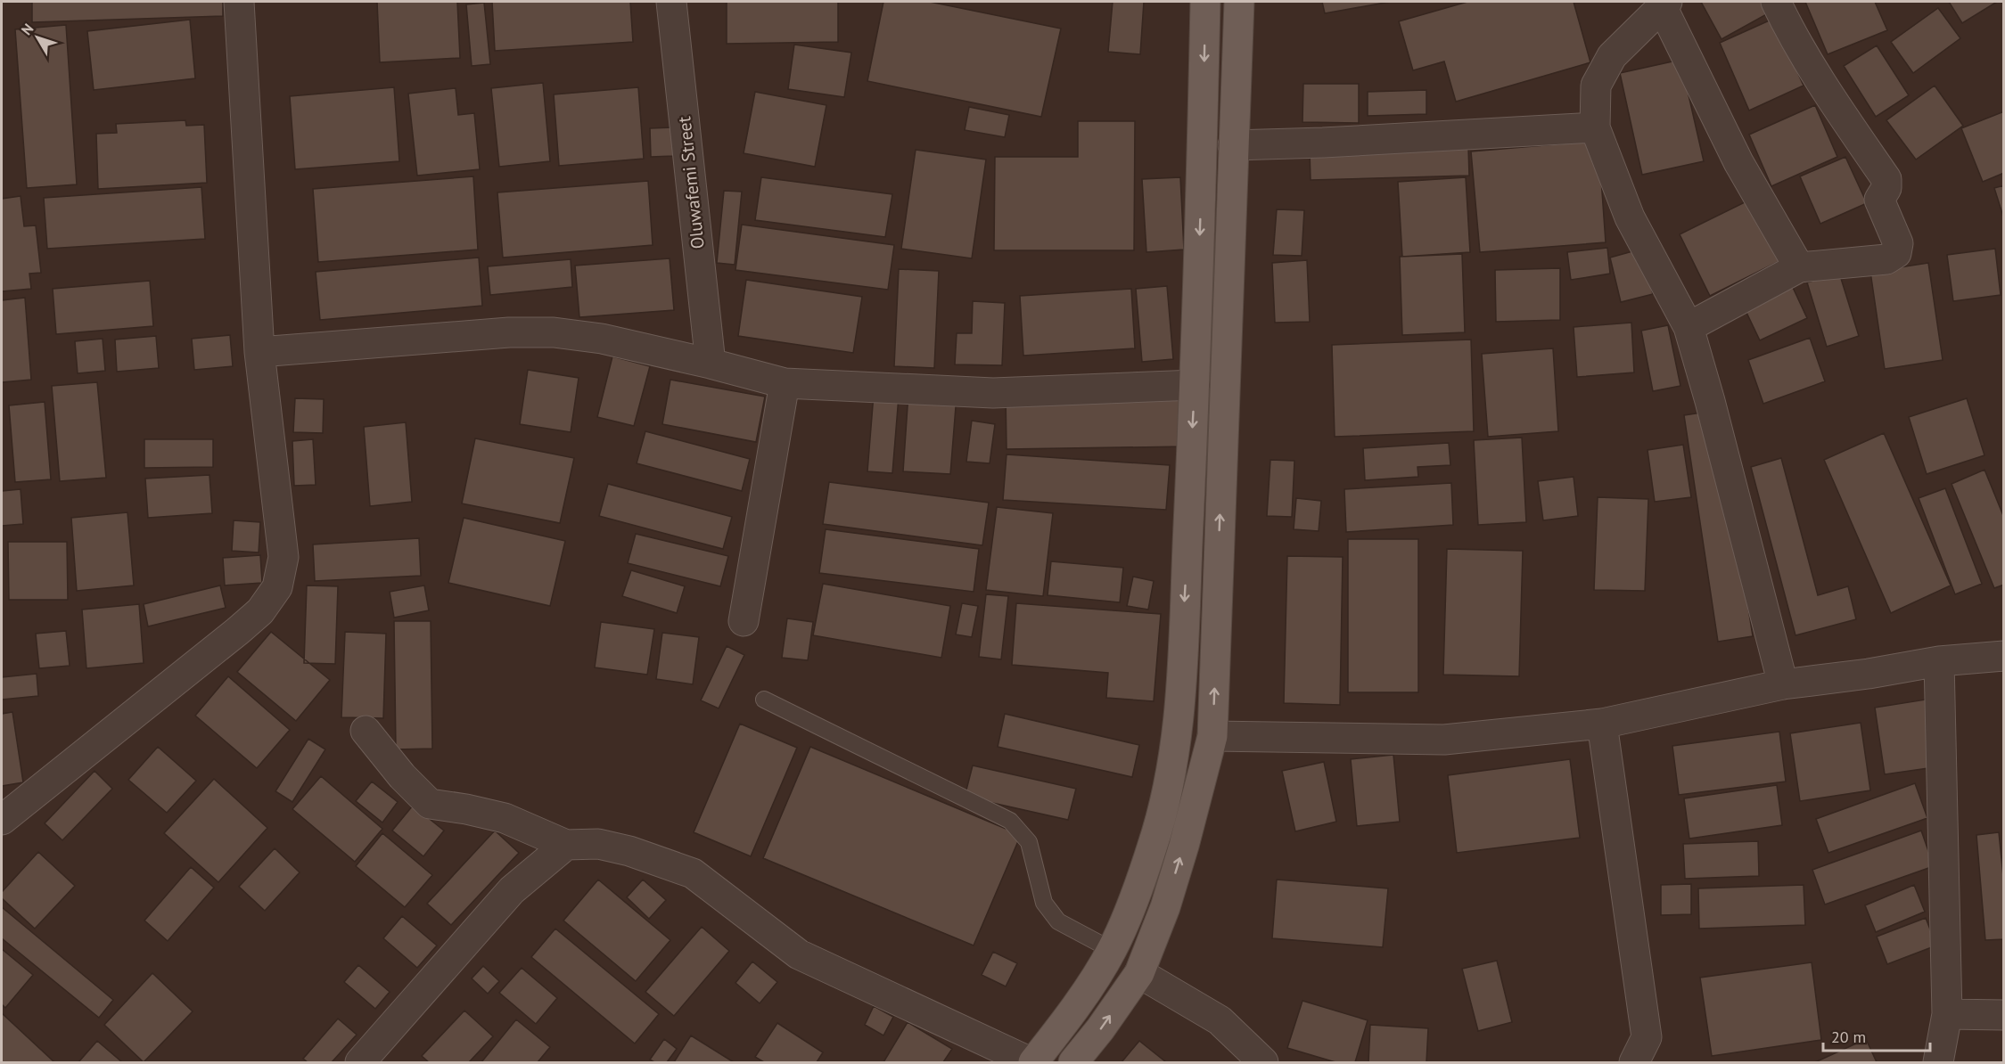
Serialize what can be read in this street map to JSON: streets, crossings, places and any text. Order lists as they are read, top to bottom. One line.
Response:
{"streets":{"street":["Oluwafemi Street"]},"scale_bar":"20 m","north":"top left"}
